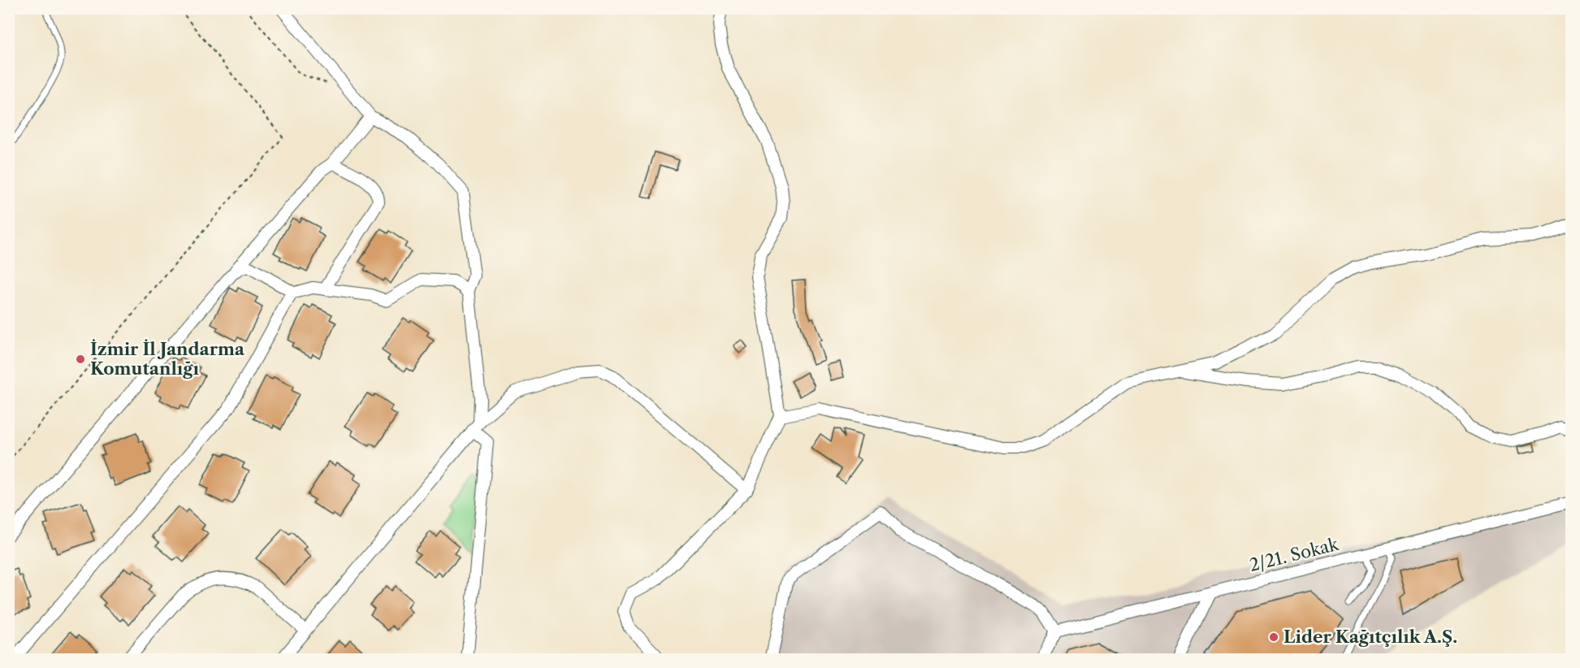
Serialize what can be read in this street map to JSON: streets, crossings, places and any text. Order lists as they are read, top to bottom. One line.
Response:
{"streets":{"street":["2/21. Sokak"]},"places":["İzmir İl Jandarma Komutanlığı","Lider Kağıtçılık A.Ş."]}
